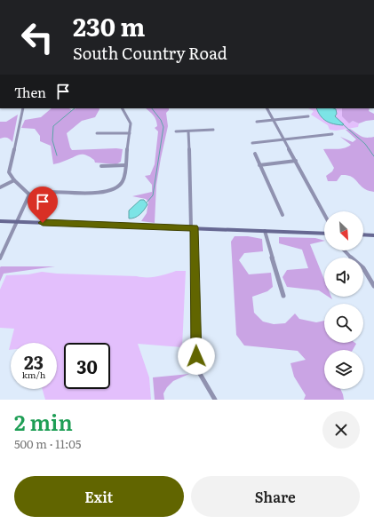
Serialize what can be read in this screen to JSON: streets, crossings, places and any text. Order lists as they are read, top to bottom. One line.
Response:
{"north":"bottom right","page":{"turn":["230 m","South Country Road"],"then":"Then","speed":"23 km/h","limit":"30","heading":["2 min","500 m · 11:05"],"buttons":["Exit","Share"]}}
